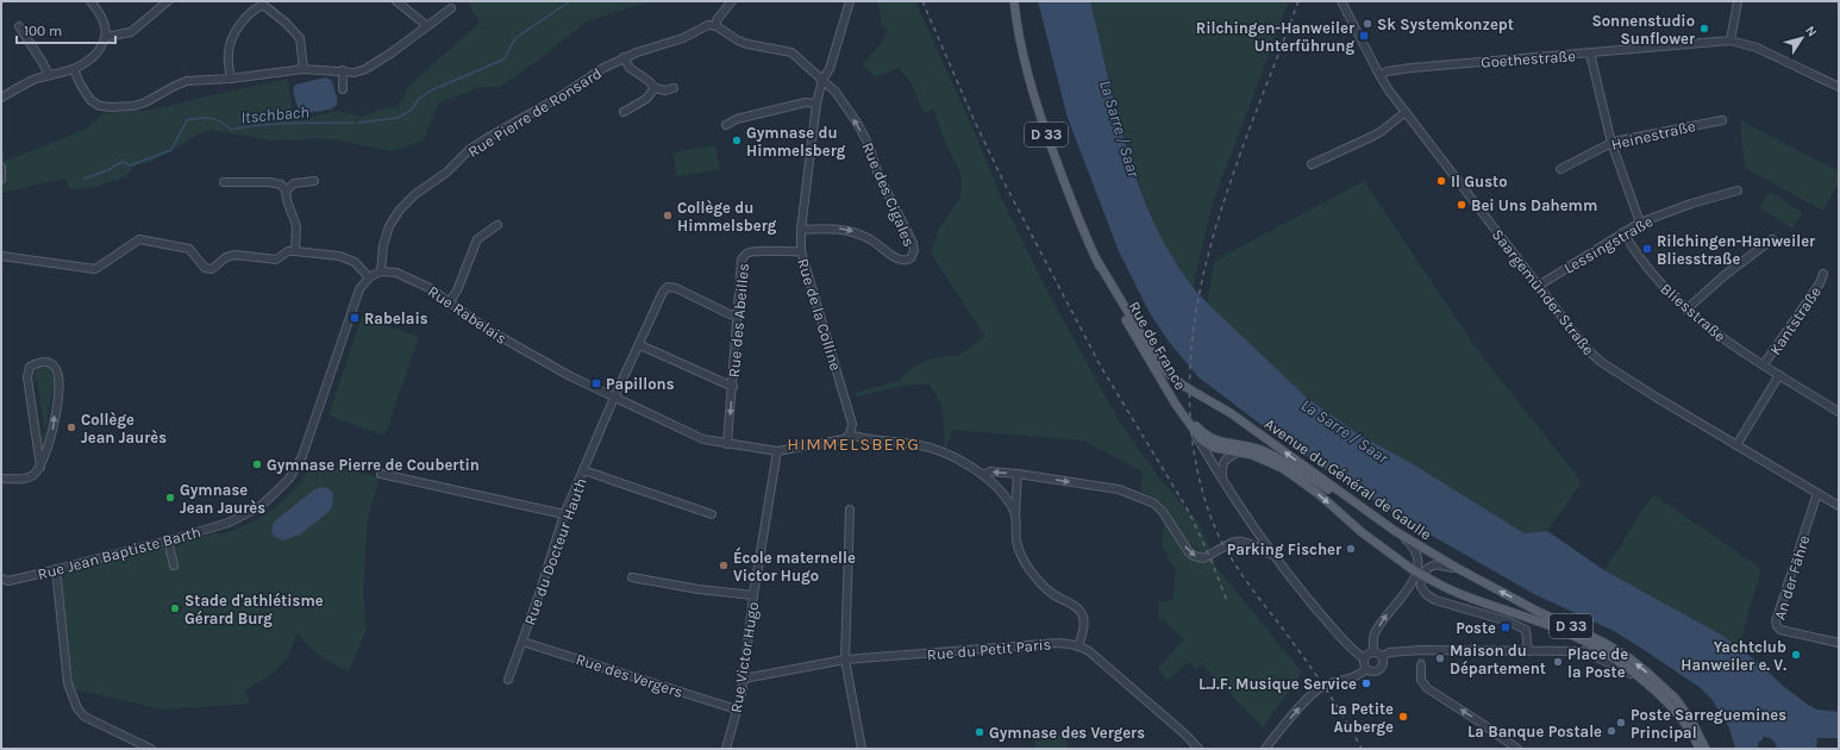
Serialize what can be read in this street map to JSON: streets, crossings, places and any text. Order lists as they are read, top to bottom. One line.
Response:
{"streets":{"main road":["D 33","Rue de France","Avenue du Général de Gaulle"],"street":["Goethestraße","Rue Pierre de Ronsard","Heinestraße","Rue des Cigales","Lessingstraße","Saargemünder Straße","Bliesstraße","Rue Rabelais","Rue de la Colline","Rue des Abeilles","Kantstraße","Rue du Docteur Hauth","Rue Jean Baptiste Barth","An der Fähre","Rue du Petit Paris","Rue Victor Hugo","Rue des Vergers"]},"crossings":[["Goethestraße","Saargemünder Straße"],["Rue Pierre de Ronsard","Rue Rabelais"],["D 33","Rue de France"],["D 33","Avenue du Général de Gaulle"],["Rue des Cigales","Rue de la Colline"],["Lessingstraße","Saargemünder Straße"],["Lessingstraße","Bliesstraße"],["Saargemünder Straße","An der Fähre"],["Bliesstraße","Kantstraße"],["Rue Rabelais","Rue de la Colline"],["Rue Rabelais","Rue des Abeilles"],["Rue Rabelais","Rue du Docteur Hauth"],["Rue Rabelais","Rue Victor Hugo"],["Rue de la Colline","Rue des Abeilles"],["Rue des Abeilles","Rue du Docteur Hauth"],["Rue de France","Avenue du Général de Gaulle"],["Rue du Docteur Hauth","Rue des Vergers"],["Rue du Petit Paris","Rue Victor Hugo"],["Rue Victor Hugo","Rue des Vergers"]],"districts":["HIMMELSBERG"],"water":["Itschbach","La Sarre / Saar"],"places":{"other":["Sk Systemkonzept","Sonnenstudio Sunflower","Gymnase du Himmelsberg","Il Gusto","Bei Uns Dahemm","Collège du Himmelsberg","Collège Jean Jaurès","Gymnase Pierre de Coubertin","Gymnase Jean Jaurès","Parking Fischer","École maternelle Victor Hugo","Stade d'athlétisme Gérard Burg","Yachtclub Hanweiler e. V.","Maison du Département","Place de la Poste","L.J.F. Musique Service","La Petite Auberge","Poste Sarreguemines Principal","La Banque Postale","Gymnase des Vergers"],"transit":["Rilchingen-Hanweiler Unterführung","Rilchingen-Hanweiler Bliesstraße","Rabelais","Papillons","Poste"]},"scale_bar":"100 m","north":"top right"}
